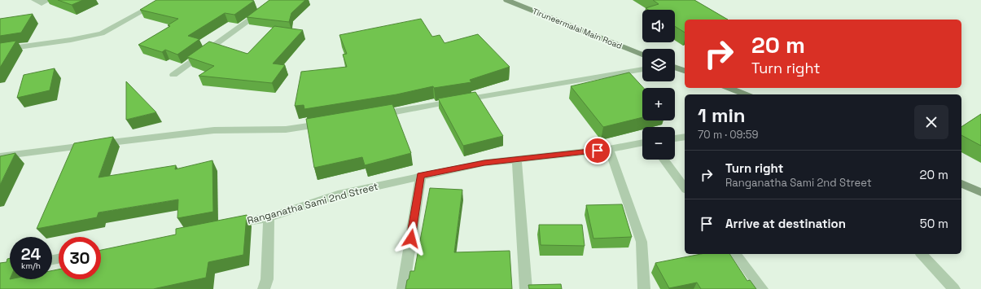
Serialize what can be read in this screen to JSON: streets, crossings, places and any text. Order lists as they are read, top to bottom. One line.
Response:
{"streets":{"main road":["Tiruneermalai Main Road"],"street":["Ranganatha Sami 2nd Street"]},"page":{"map_buttons":["+","−"],"turn":["20 m","Turn right"],"heading":["1 min","70 m · 09:59"],"list":[{"name":"Turn right","note":"Ranganatha Sami 2nd Street","value":"20 m"},{"name":"Arrive at destination","value":"50 m"}],"speed":"24 km/h","limit":"30"}}
